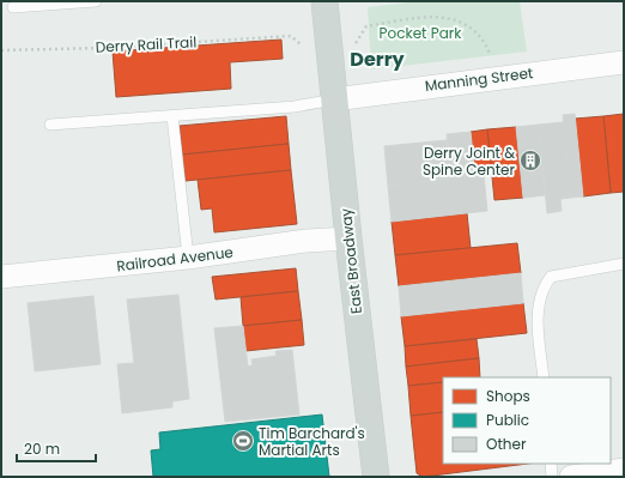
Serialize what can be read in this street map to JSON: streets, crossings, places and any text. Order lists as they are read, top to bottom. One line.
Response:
{"streets":{"main road":["East Broadway"],"street":["Manning Street","Railroad Avenue"],"path":["Derry Rail Trail"]},"crossings":[["Manning Street","East Broadway"],["Railroad Avenue","East Broadway"]],"districts":["Derry"],"parks":["Pocket Park"],"places":{"building":["Derry Joint & Spine Center"],"sports":["Tim Barchard's Martial Arts"]},"legend":["Shops","Public","Other"],"scale_bar":"20 m"}
